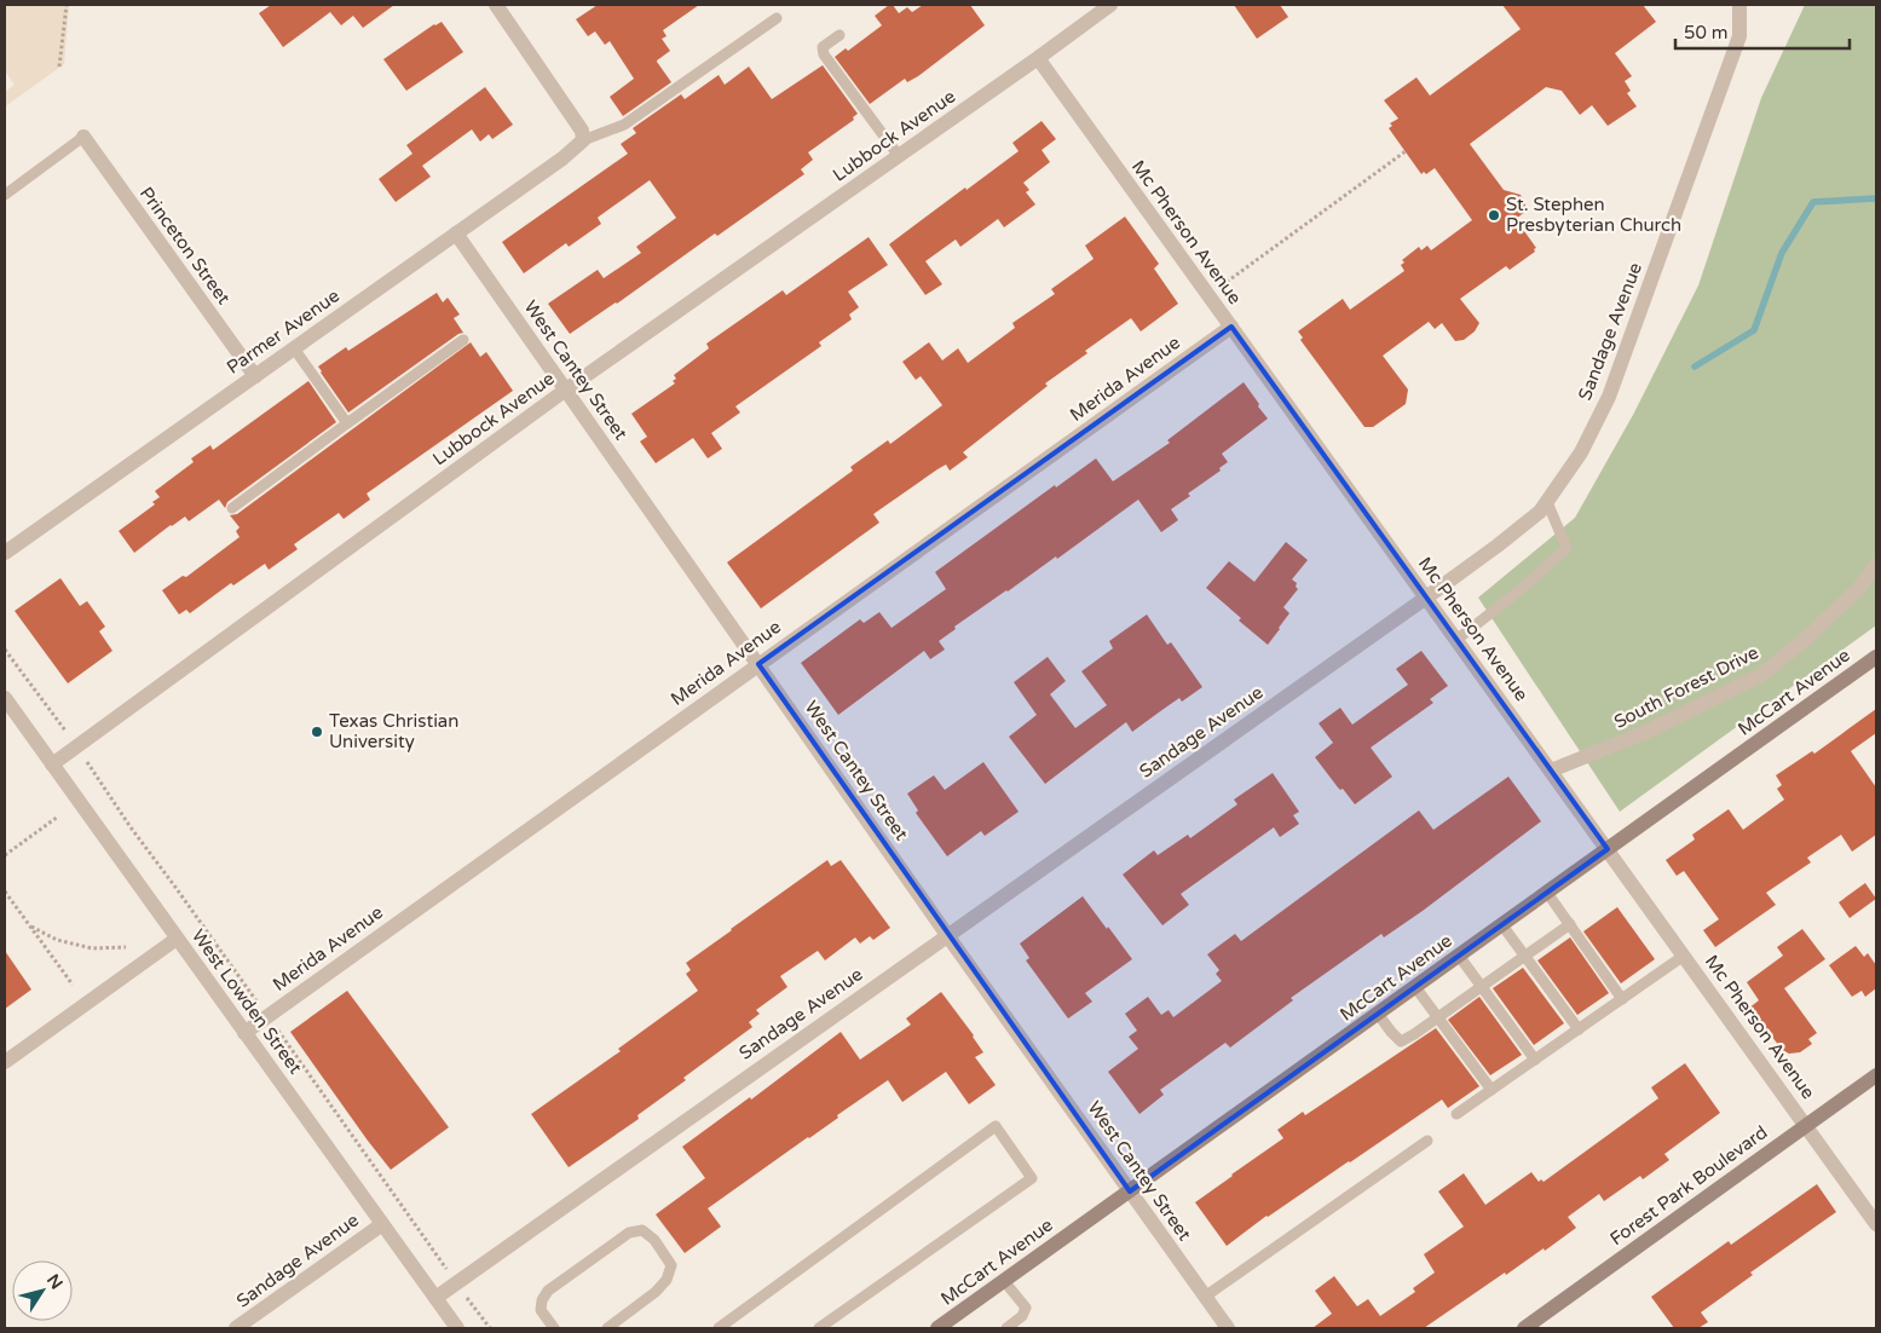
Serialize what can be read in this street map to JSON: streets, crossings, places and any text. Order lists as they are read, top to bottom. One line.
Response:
{"streets":{"street":["Lubbock Avenue","Mc Pherson Avenue","Princeton Street","Parmer Avenue","Sandage Avenue","West Cantey Street","Merida Avenue","South Forest Drive","McCart Avenue","West Lowden Street","Forest Park Boulevard"]},"crossings":[["Lubbock Avenue","Mc Pherson Avenue"],["Lubbock Avenue","West Cantey Street"],["Lubbock Avenue","West Lowden Street"],["Mc Pherson Avenue","Sandage Avenue"],["Mc Pherson Avenue","Merida Avenue"],["Mc Pherson Avenue","South Forest Drive"],["Mc Pherson Avenue","McCart Avenue"],["Mc Pherson Avenue","Forest Park Boulevard"],["Princeton Street","Parmer Avenue"],["Parmer Avenue","West Cantey Street"],["Sandage Avenue","West Cantey Street"],["Sandage Avenue","West Lowden Street"],["West Cantey Street","Merida Avenue"],["West Cantey Street","McCart Avenue"],["Merida Avenue","West Lowden Street"]],"places":["St. Stephen Presbyterian Church","Texas Christian University"],"scale_bar":"50 m","north":"top right"}
